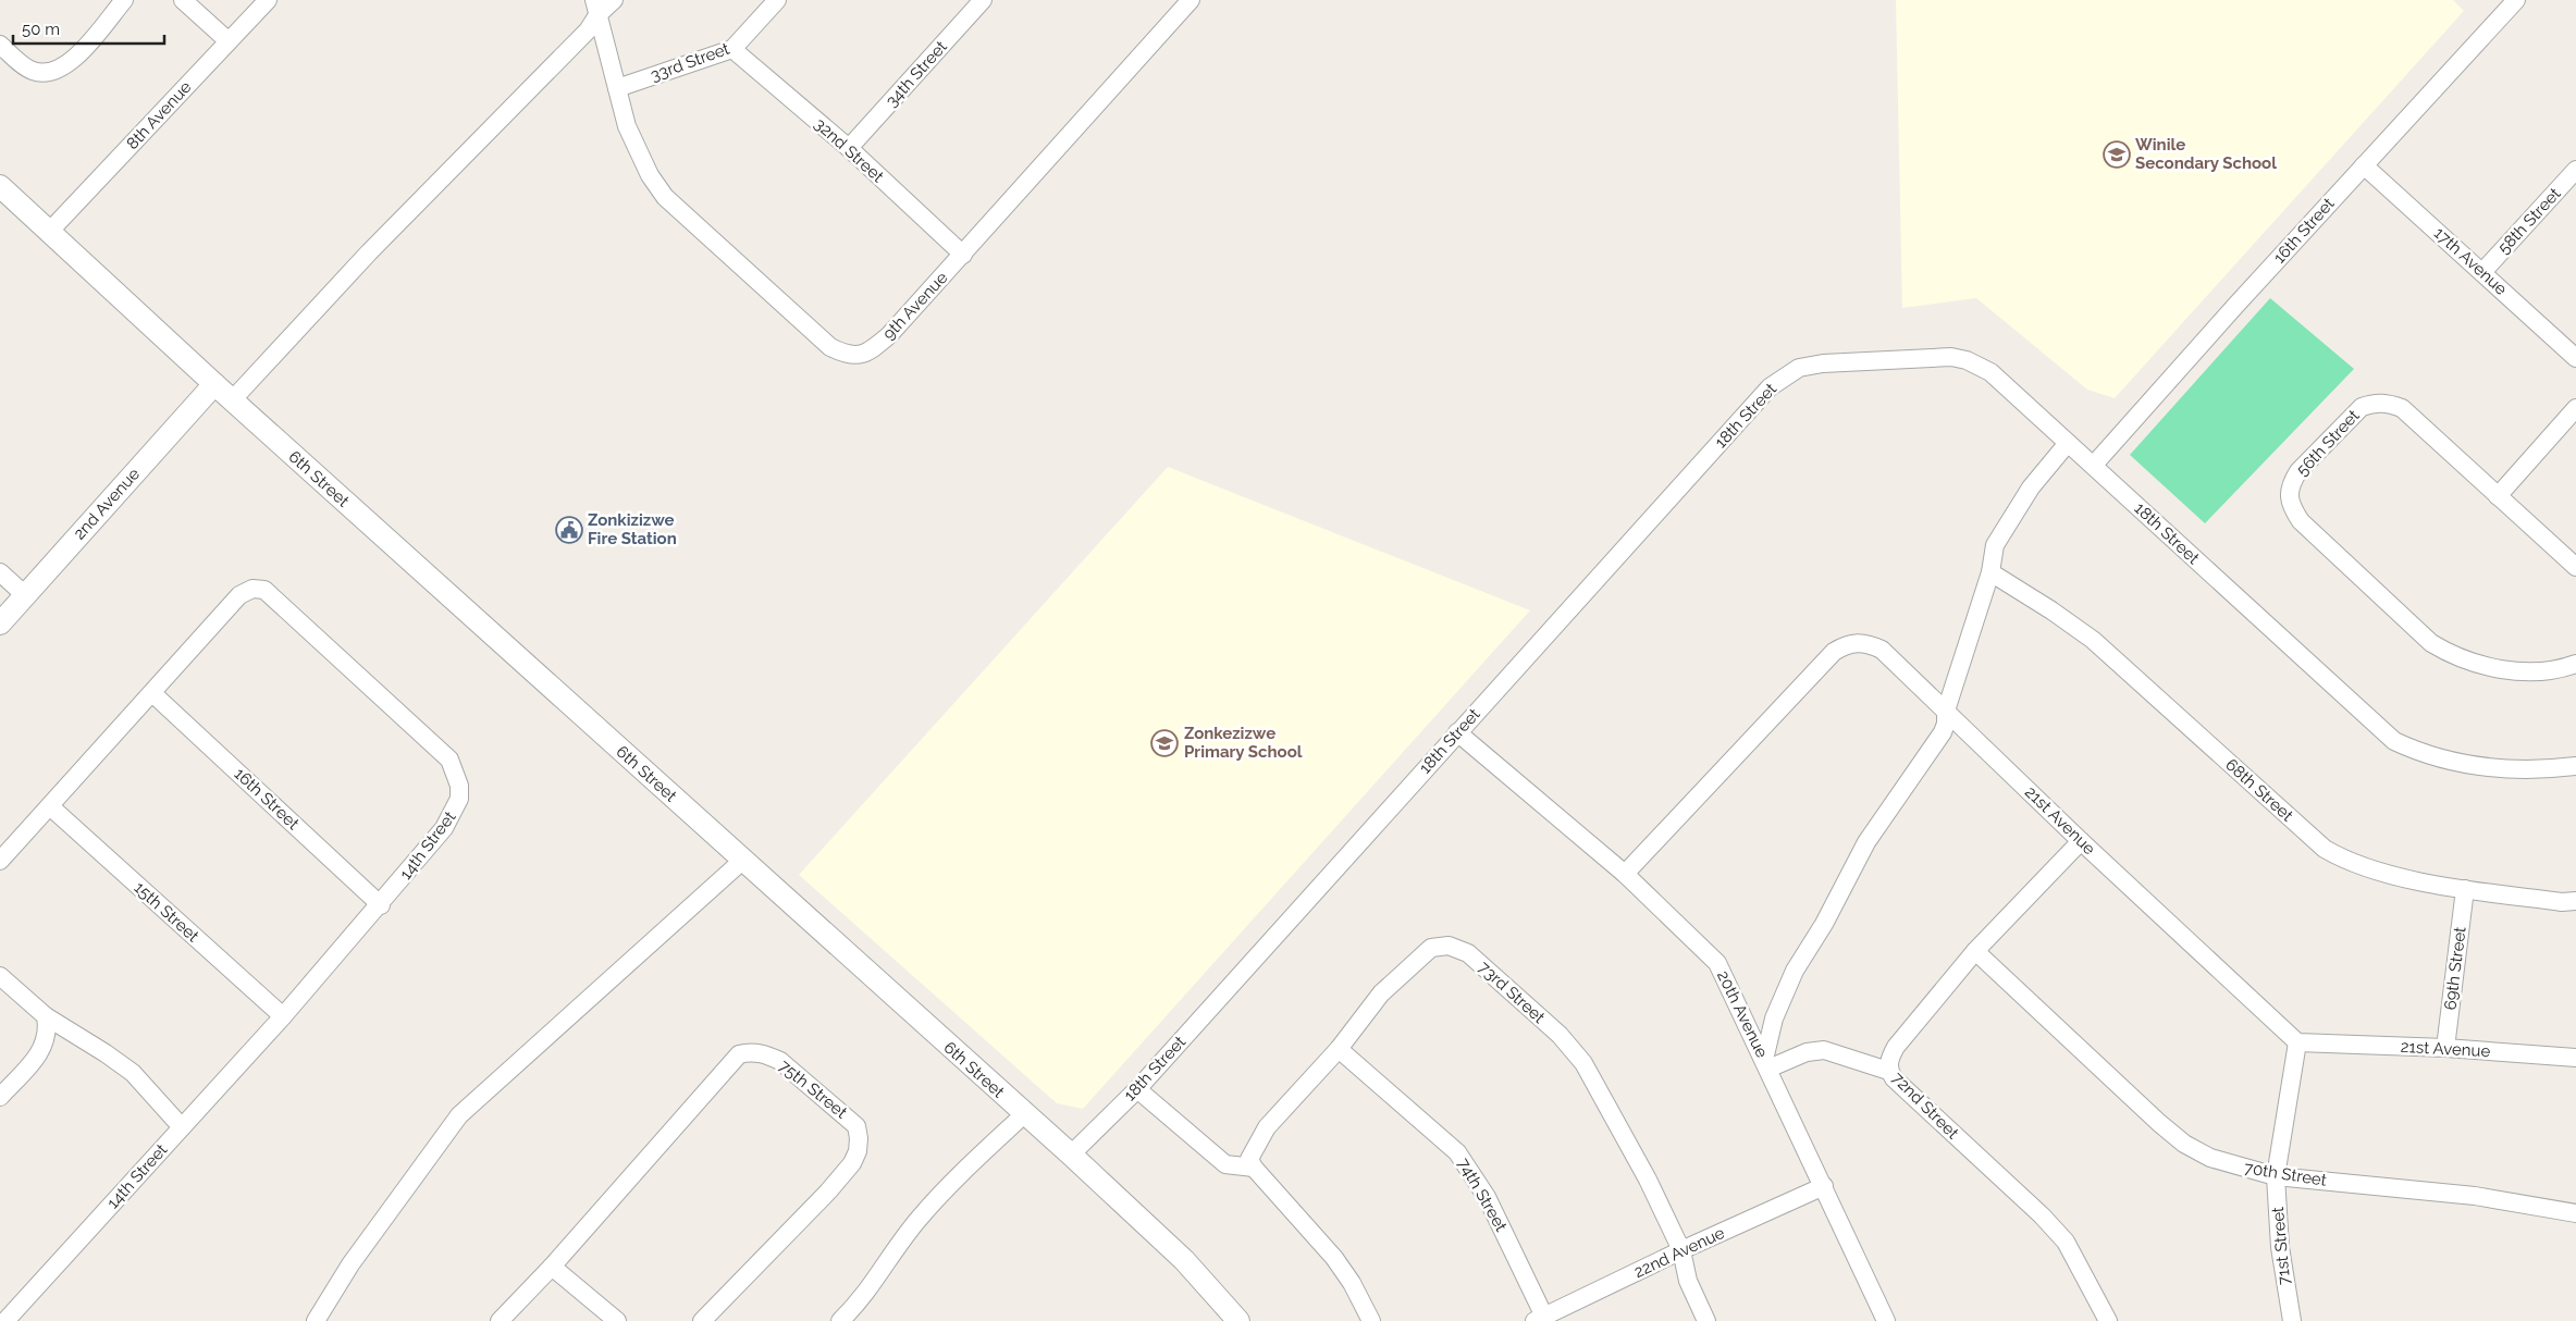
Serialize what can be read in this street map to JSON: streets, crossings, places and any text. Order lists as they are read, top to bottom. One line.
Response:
{"streets":{"street":["33rd Street","34th Street","8th Avenue","32nd Street","58th Street","16th Street","17th Avenue","9th Avenue","18th Street","56th Street","6th Street","2nd Avenue","68th Street","21st Avenue","14th Street","15th Street","69th Street","73rd Street","20th Avenue","75th Street","72nd Street","70th Street","74th Street","71st Street","22nd Avenue"]},"crossings":[["33rd Street","32nd Street"],["33rd Street","9th Avenue"],["34th Street","32nd Street"],["8th Avenue","6th Street"],["32nd Street","9th Avenue"],["58th Street","17th Avenue"],["16th Street","17th Avenue"],["16th Street","18th Street"],["16th Street","14th Street"],["18th Street","6th Street"],["18th Street","20th Avenue"],["6th Street","2nd Avenue"],["68th Street","69th Street"],["21st Avenue","69th Street"],["21st Avenue","20th Avenue"],["21st Avenue","72nd Street"],["21st Avenue","71st Street"],["14th Street","15th Street"],["73rd Street","74th Street"],["73rd Street","22nd Avenue"],["20th Avenue","22nd Avenue"],["72nd Street","70th Street"],["70th Street","71st Street"],["74th Street","22nd Avenue"]],"places":{"school or university":["Winile Secondary School","Zonkezizwe Primary School"],"public building":["Zonkizizwe Fire Station"]},"scale_bar":"50 m"}
